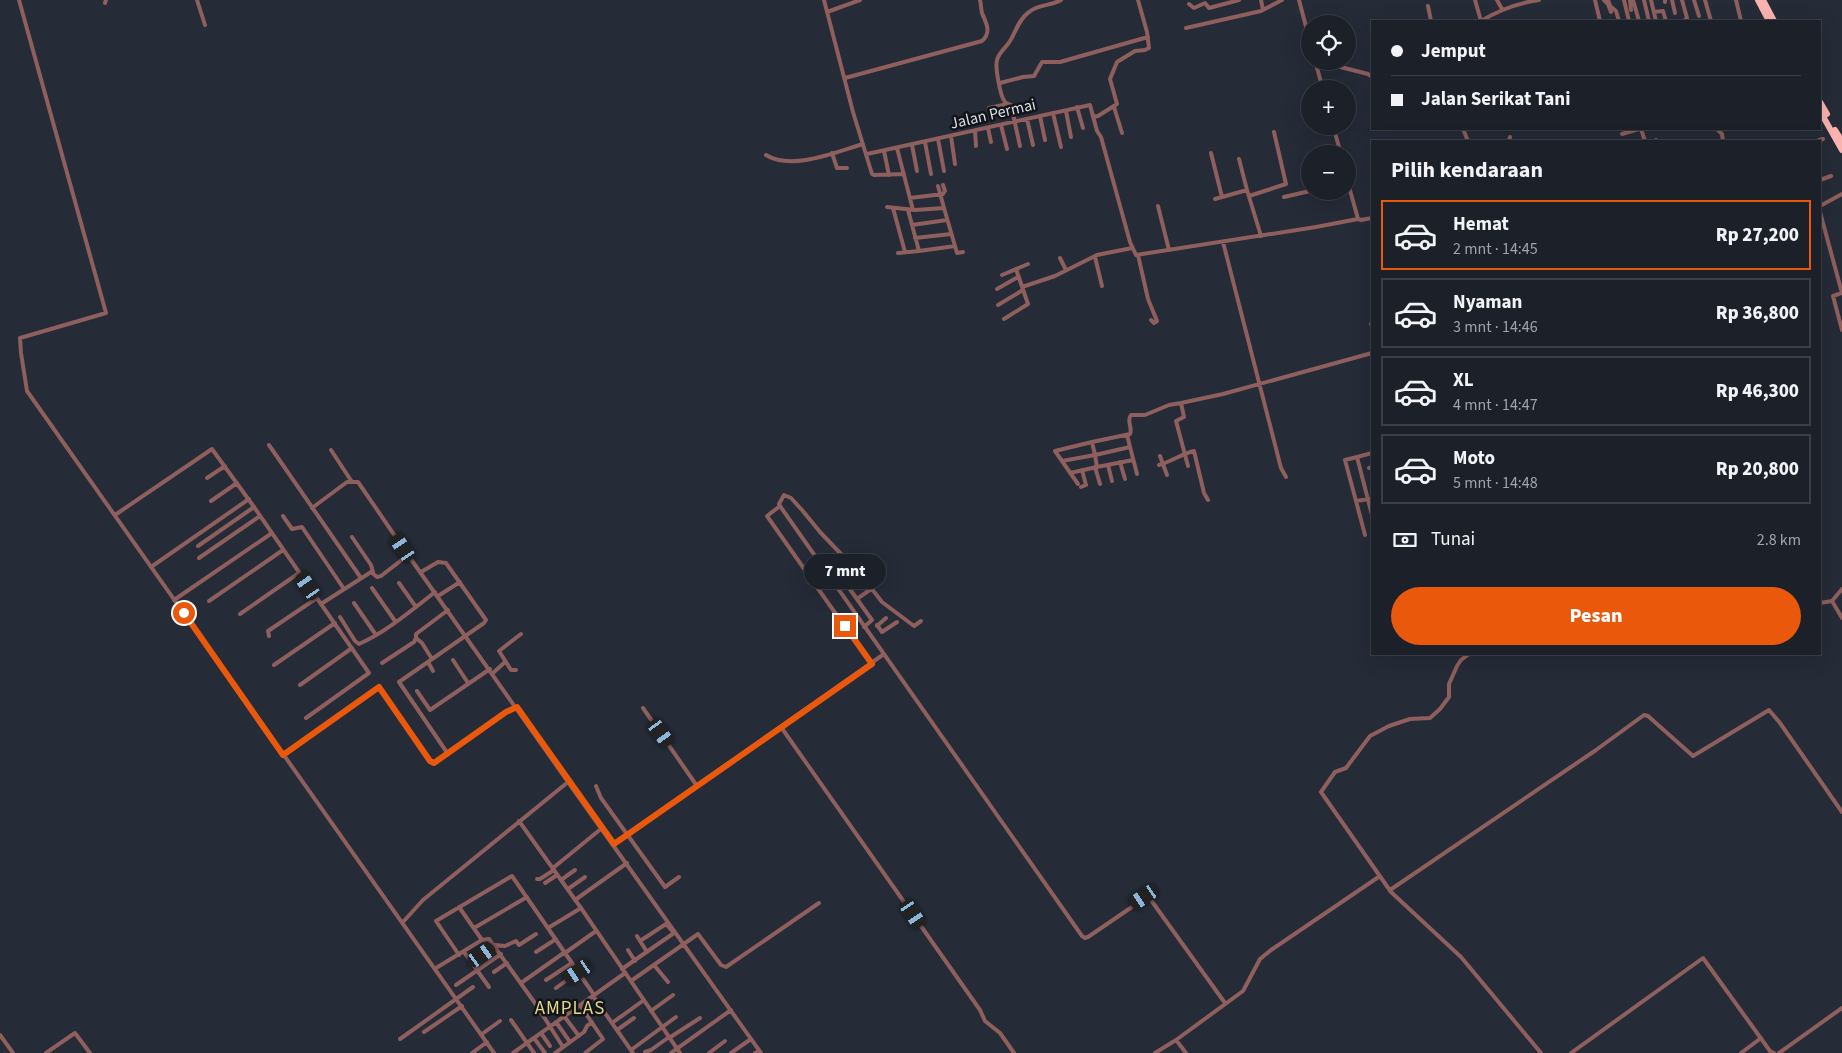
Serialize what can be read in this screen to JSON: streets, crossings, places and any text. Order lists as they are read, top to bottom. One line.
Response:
{"streets":{"street":["Jalan Permai"]},"districts":["AMPLAS"],"page":{"map_buttons":["+","−"],"banner":["Jemput","Jalan Serikat Tani"],"heading":"Pilih kendaraan","list":[{"name":"Hemat","note":"2 mnt · 14:45","value":"Rp 27,200"},{"name":"Nyaman","note":"3 mnt · 14:46","value":"Rp 36,800"},{"name":"XL","note":"4 mnt · 14:47","value":"Rp 46,300"},{"name":"Moto","note":"5 mnt · 14:48","value":"Rp 20,800"}],"pay":["Tunai","2.8 km"],"bubble":"7 mnt","buttons":"Pesan"}}
